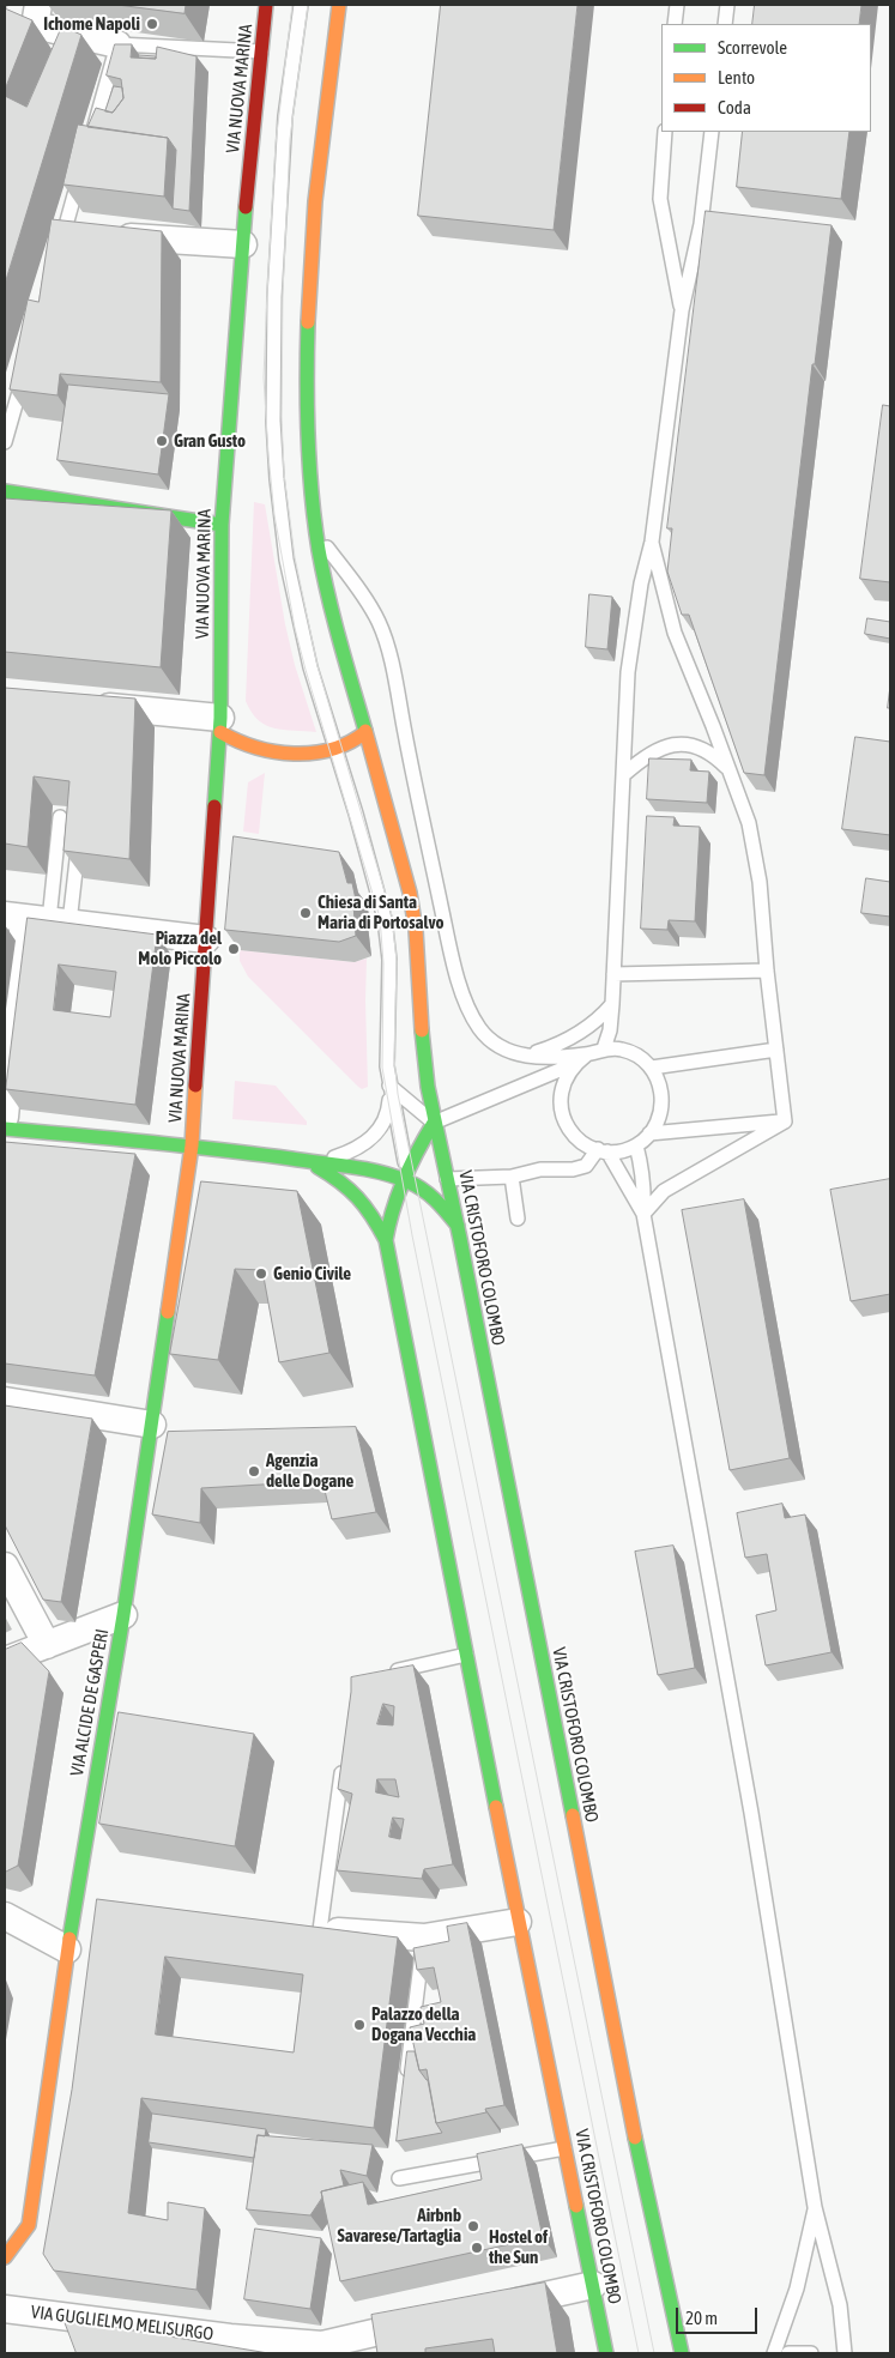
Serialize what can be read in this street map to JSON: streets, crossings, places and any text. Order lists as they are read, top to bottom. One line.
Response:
{"streets":{"main road":["VIA NUOVA MARINA","VIA CRISTOFORO COLOMBO","VIA ALCIDE DE GASPERI"],"street":["VIA GUGLIELMO MELISURGO"]},"crossings":[["VIA NUOVA MARINA","VIA ALCIDE DE GASPERI"]],"places":["Ichome Napoli","Gran Gusto","Chiesa di Santa Maria di Portosalvo","Piazza del Molo Piccolo","Genio Civile","Agenzia delle Dogane","Palazzo della Dogana Vecchia","Airbnb Savarese/Tartaglia","Hostel of the Sun"],"legend":["Scorrevole","Lento","Coda"],"scale_bar":"20 m"}
